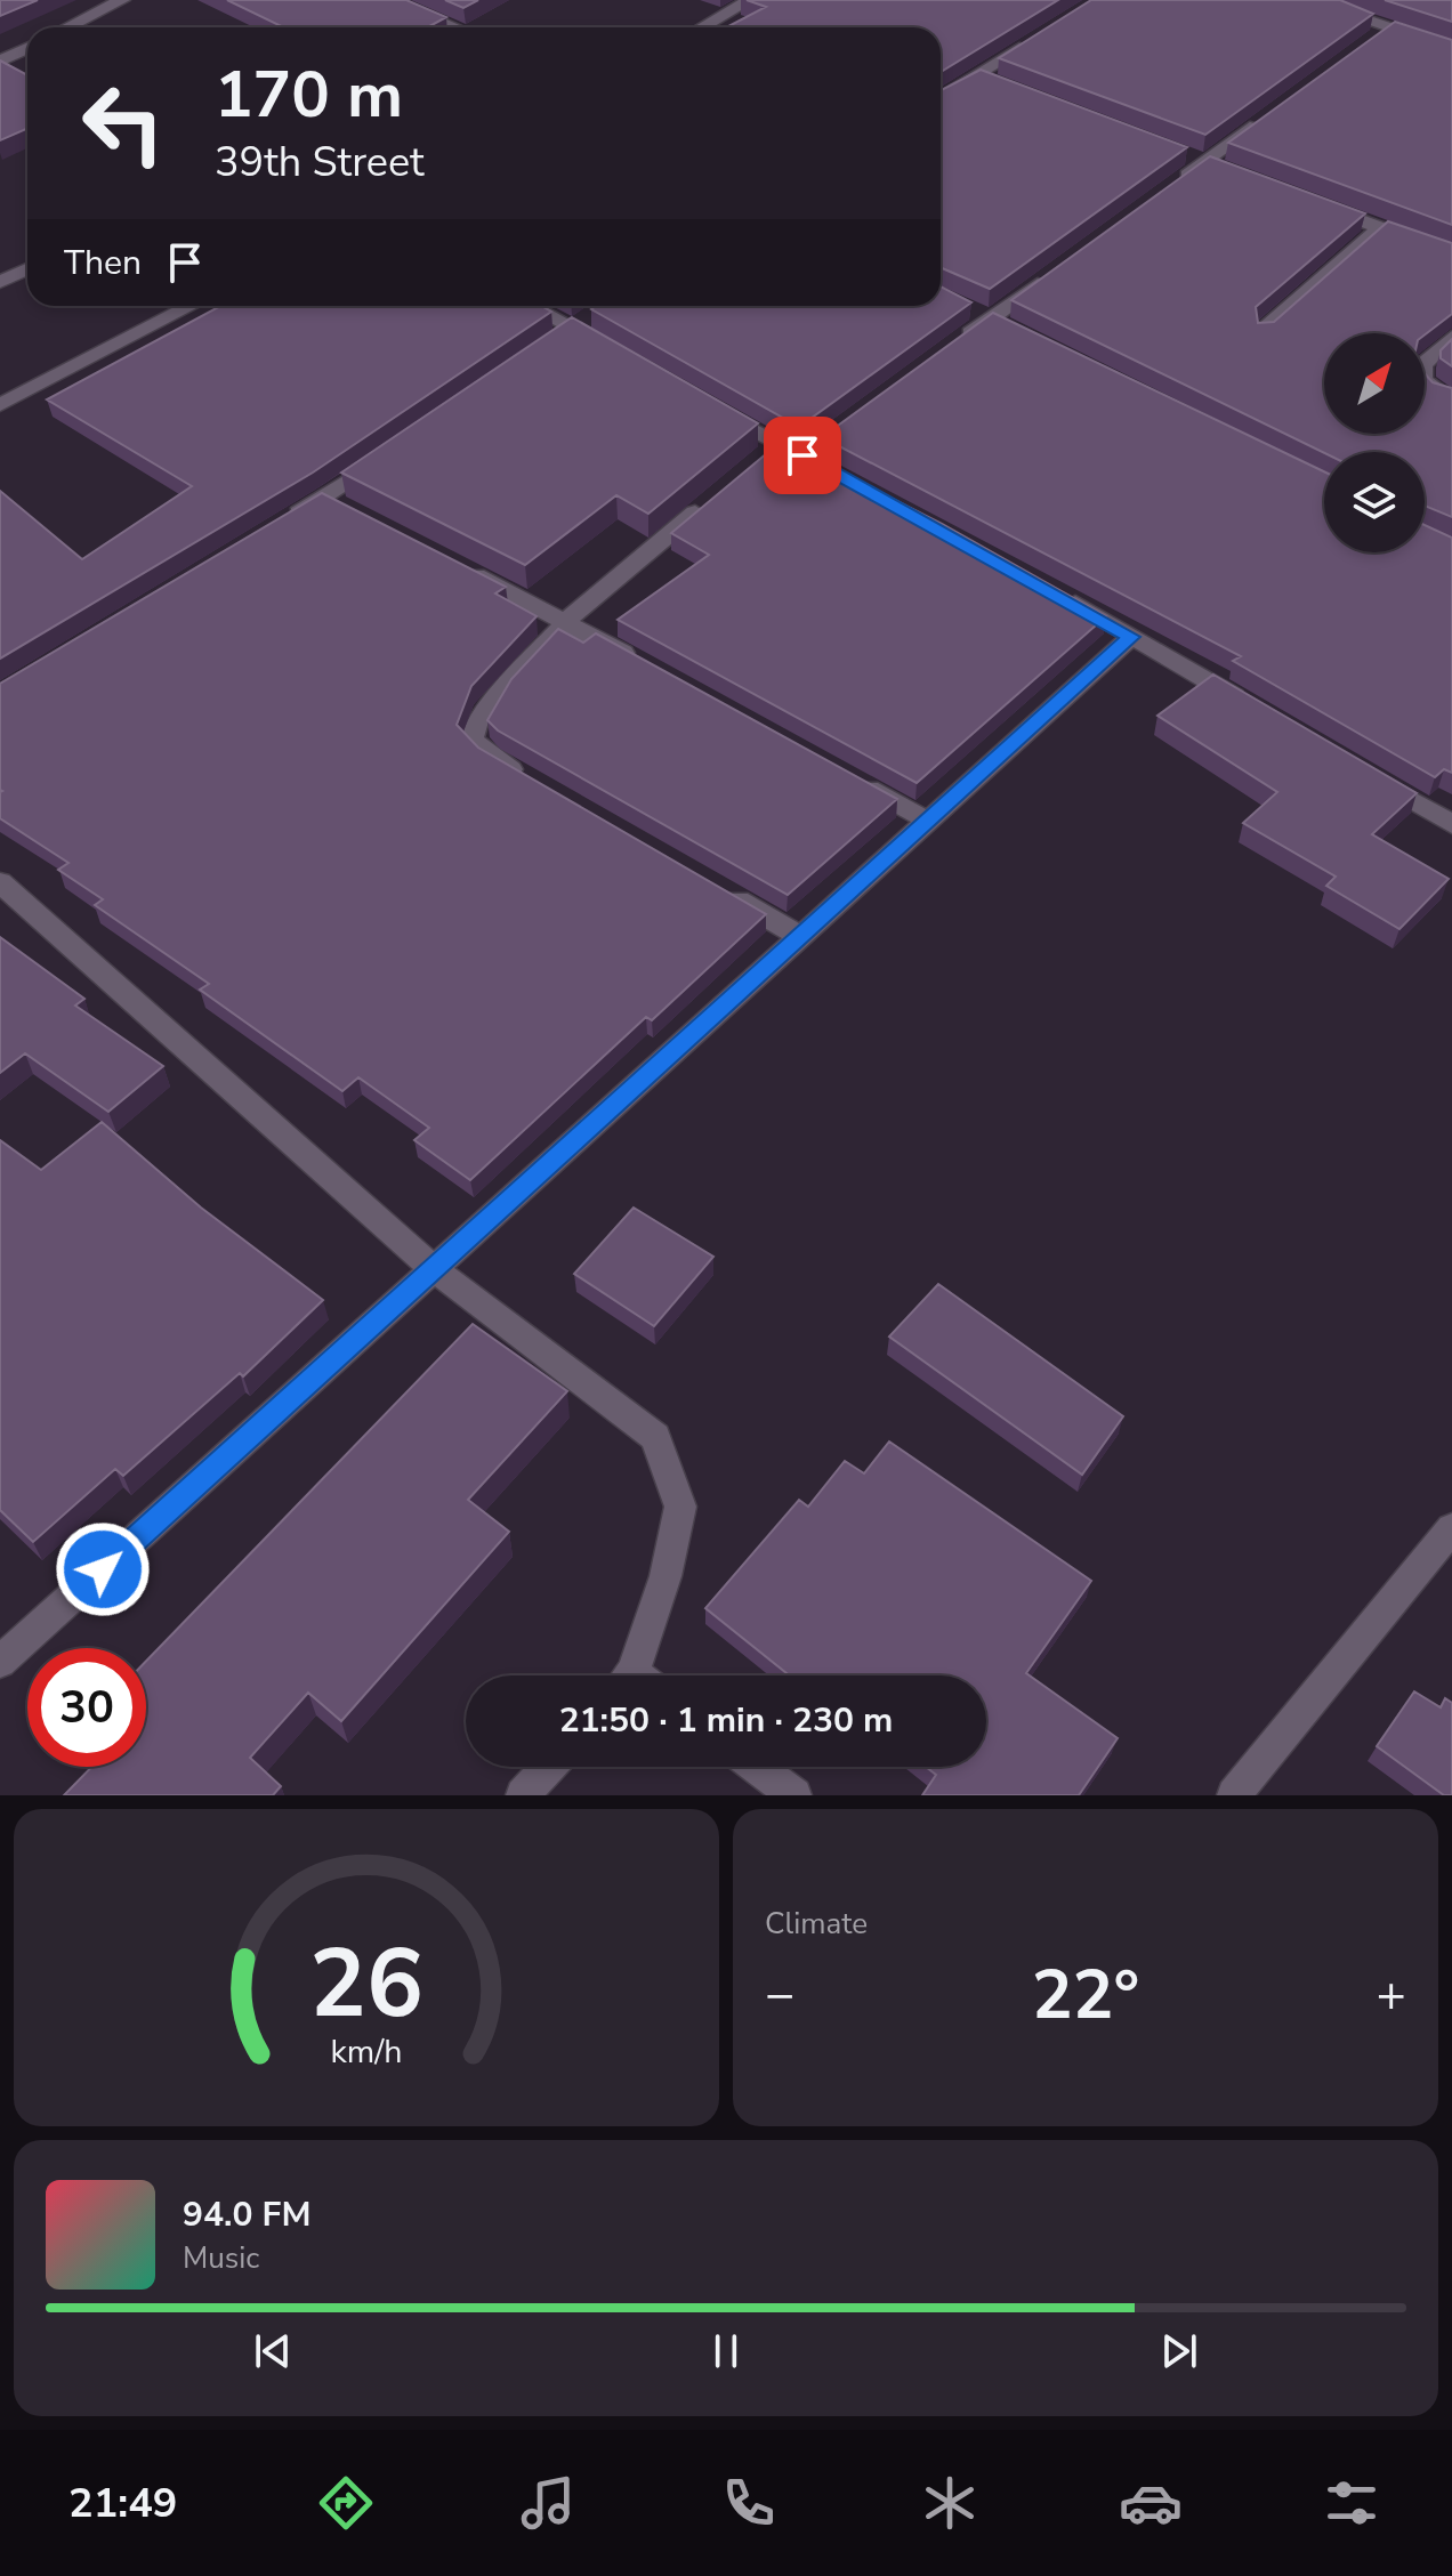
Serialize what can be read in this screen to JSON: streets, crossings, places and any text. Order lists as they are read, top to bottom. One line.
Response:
{"north":"top right","page":{"turn":["170 m","39th Street"],"then":"Then","limit":"30","trip":"21:50 · 1 min · 230 m","tile":"Climate","heat":["−","22°","+"],"song":["94.0 FM","Music"],"tabs":"21:49","gauge":["26","km/h"]}}
